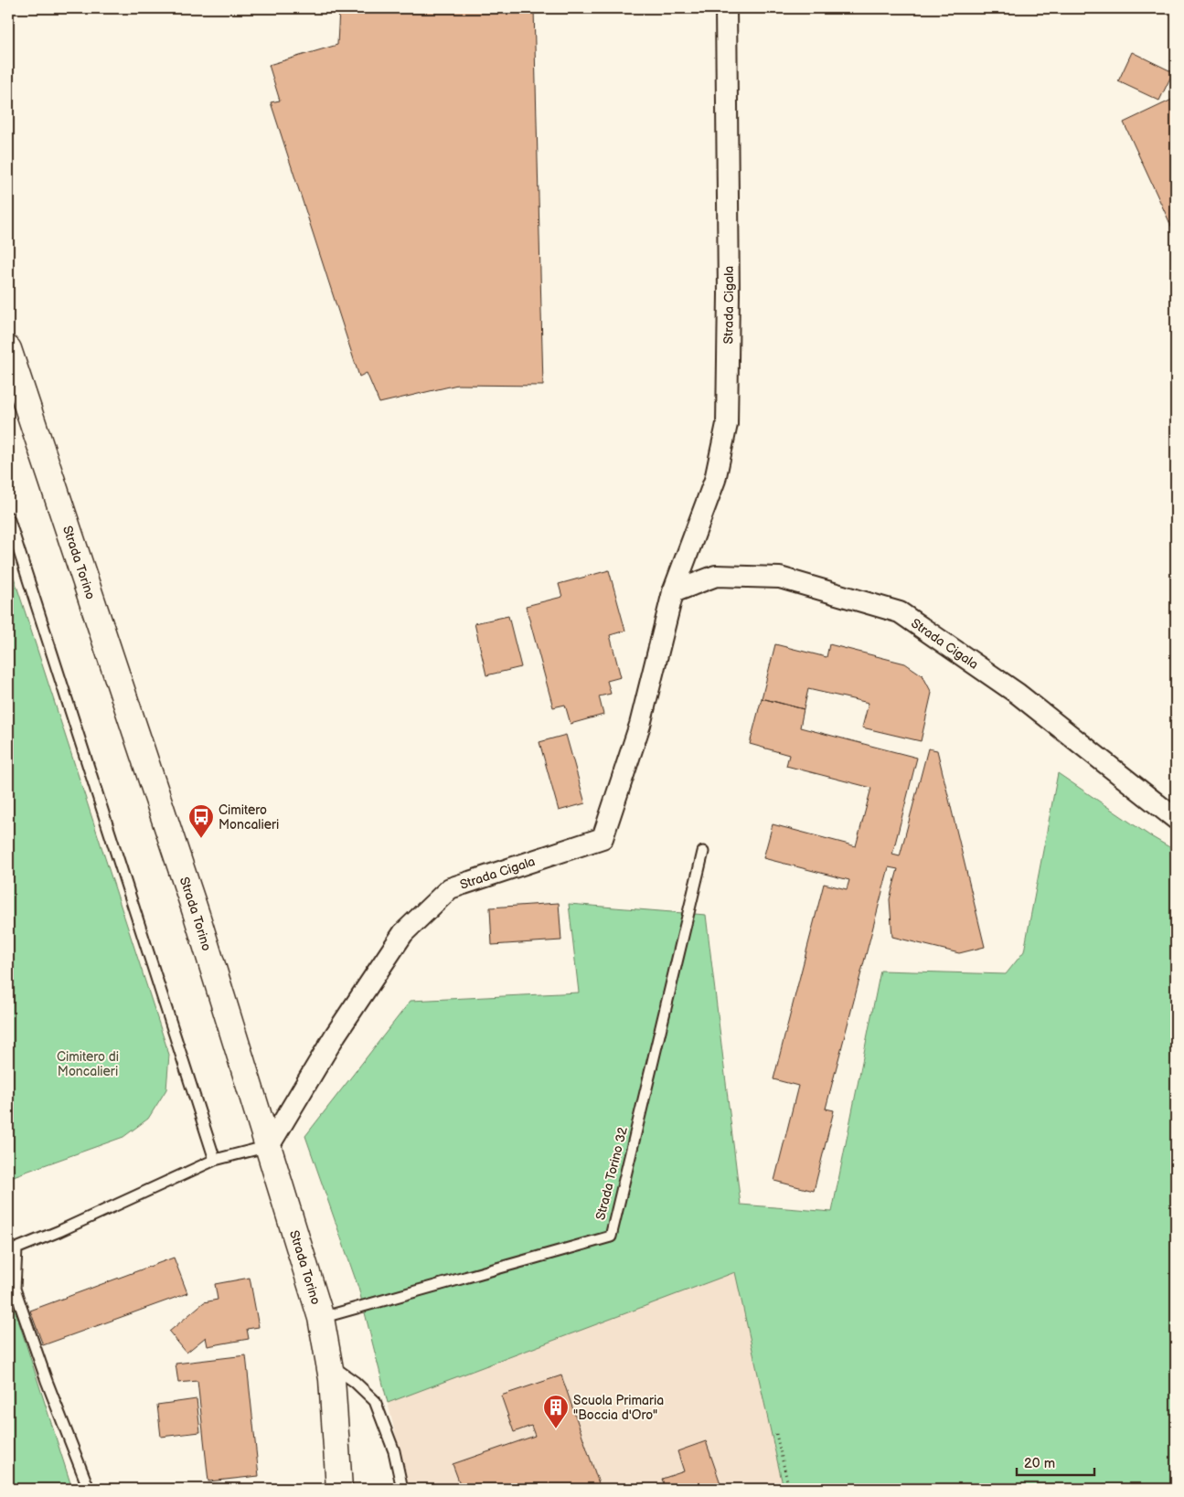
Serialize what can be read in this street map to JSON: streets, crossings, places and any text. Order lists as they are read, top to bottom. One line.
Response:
{"streets":{"main road":["Strada Torino"],"street":["Strada Cigala"],"lane":["Strada Torino 32"]},"crossings":[["Strada Cigala","Strada Torino"],["Strada Torino","Strada Torino 32"]],"parks":["Cimitero di Moncalieri"],"places":{"bus stop":["Cimitero Moncalieri"],"building":["Scuola Primaria \"Boccia d'Oro\""]},"scale_bar":"20 m"}
